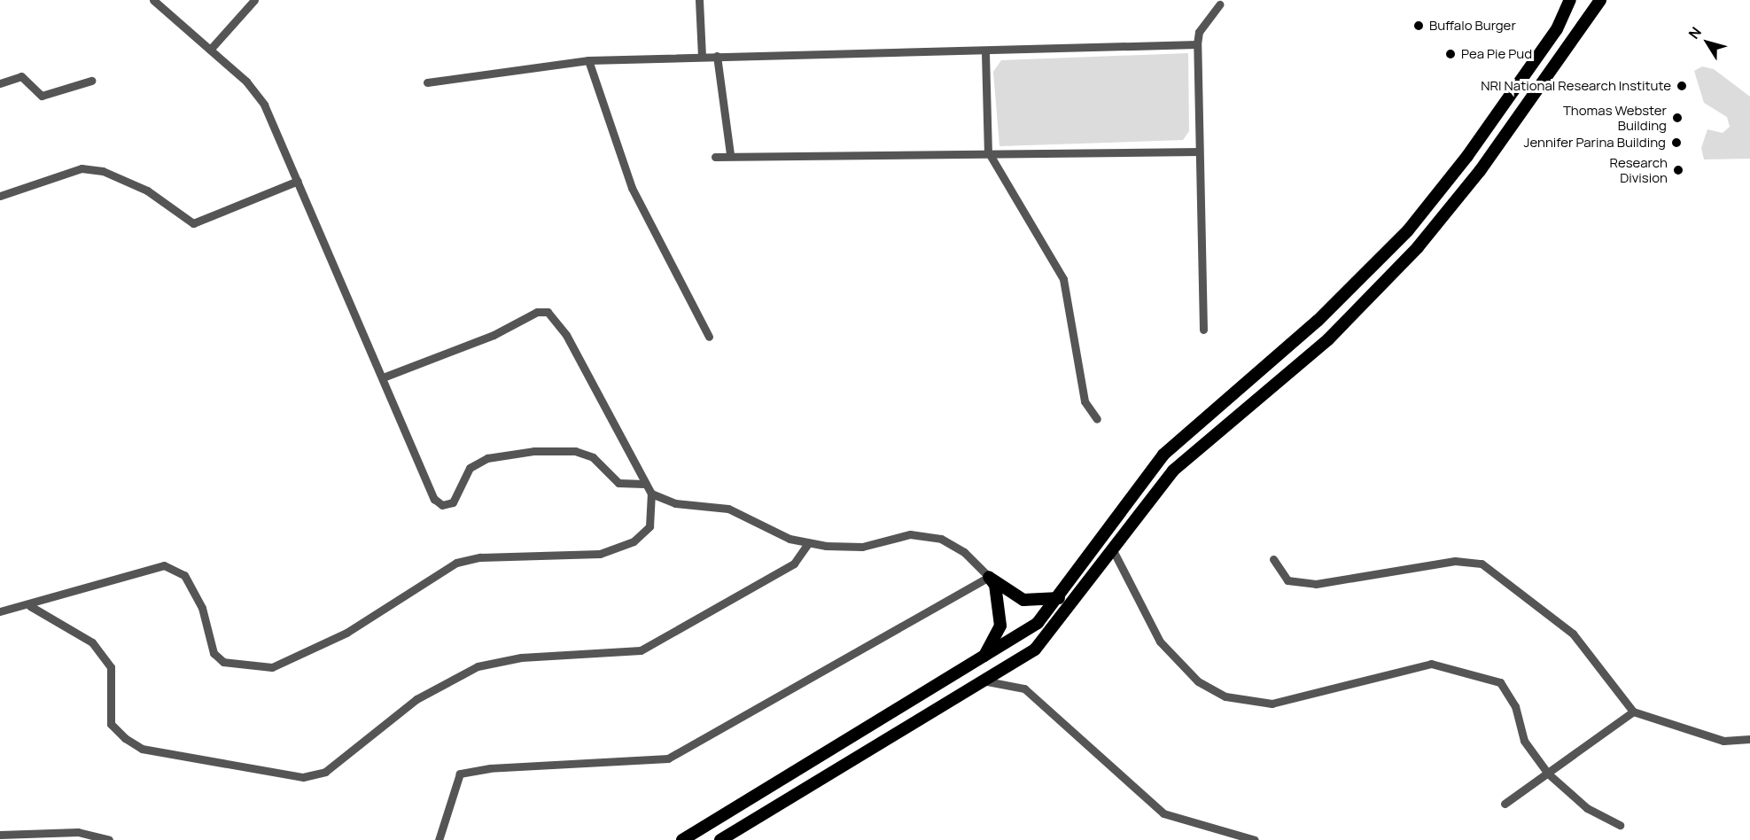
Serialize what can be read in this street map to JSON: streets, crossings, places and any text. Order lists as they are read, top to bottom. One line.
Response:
{"places":["Buffalo Burger","Pea Pie Pud","NRI National Research Institute","Thomas Webster Building","Jennifer Parina Building","Research Division"],"north":"top left"}
